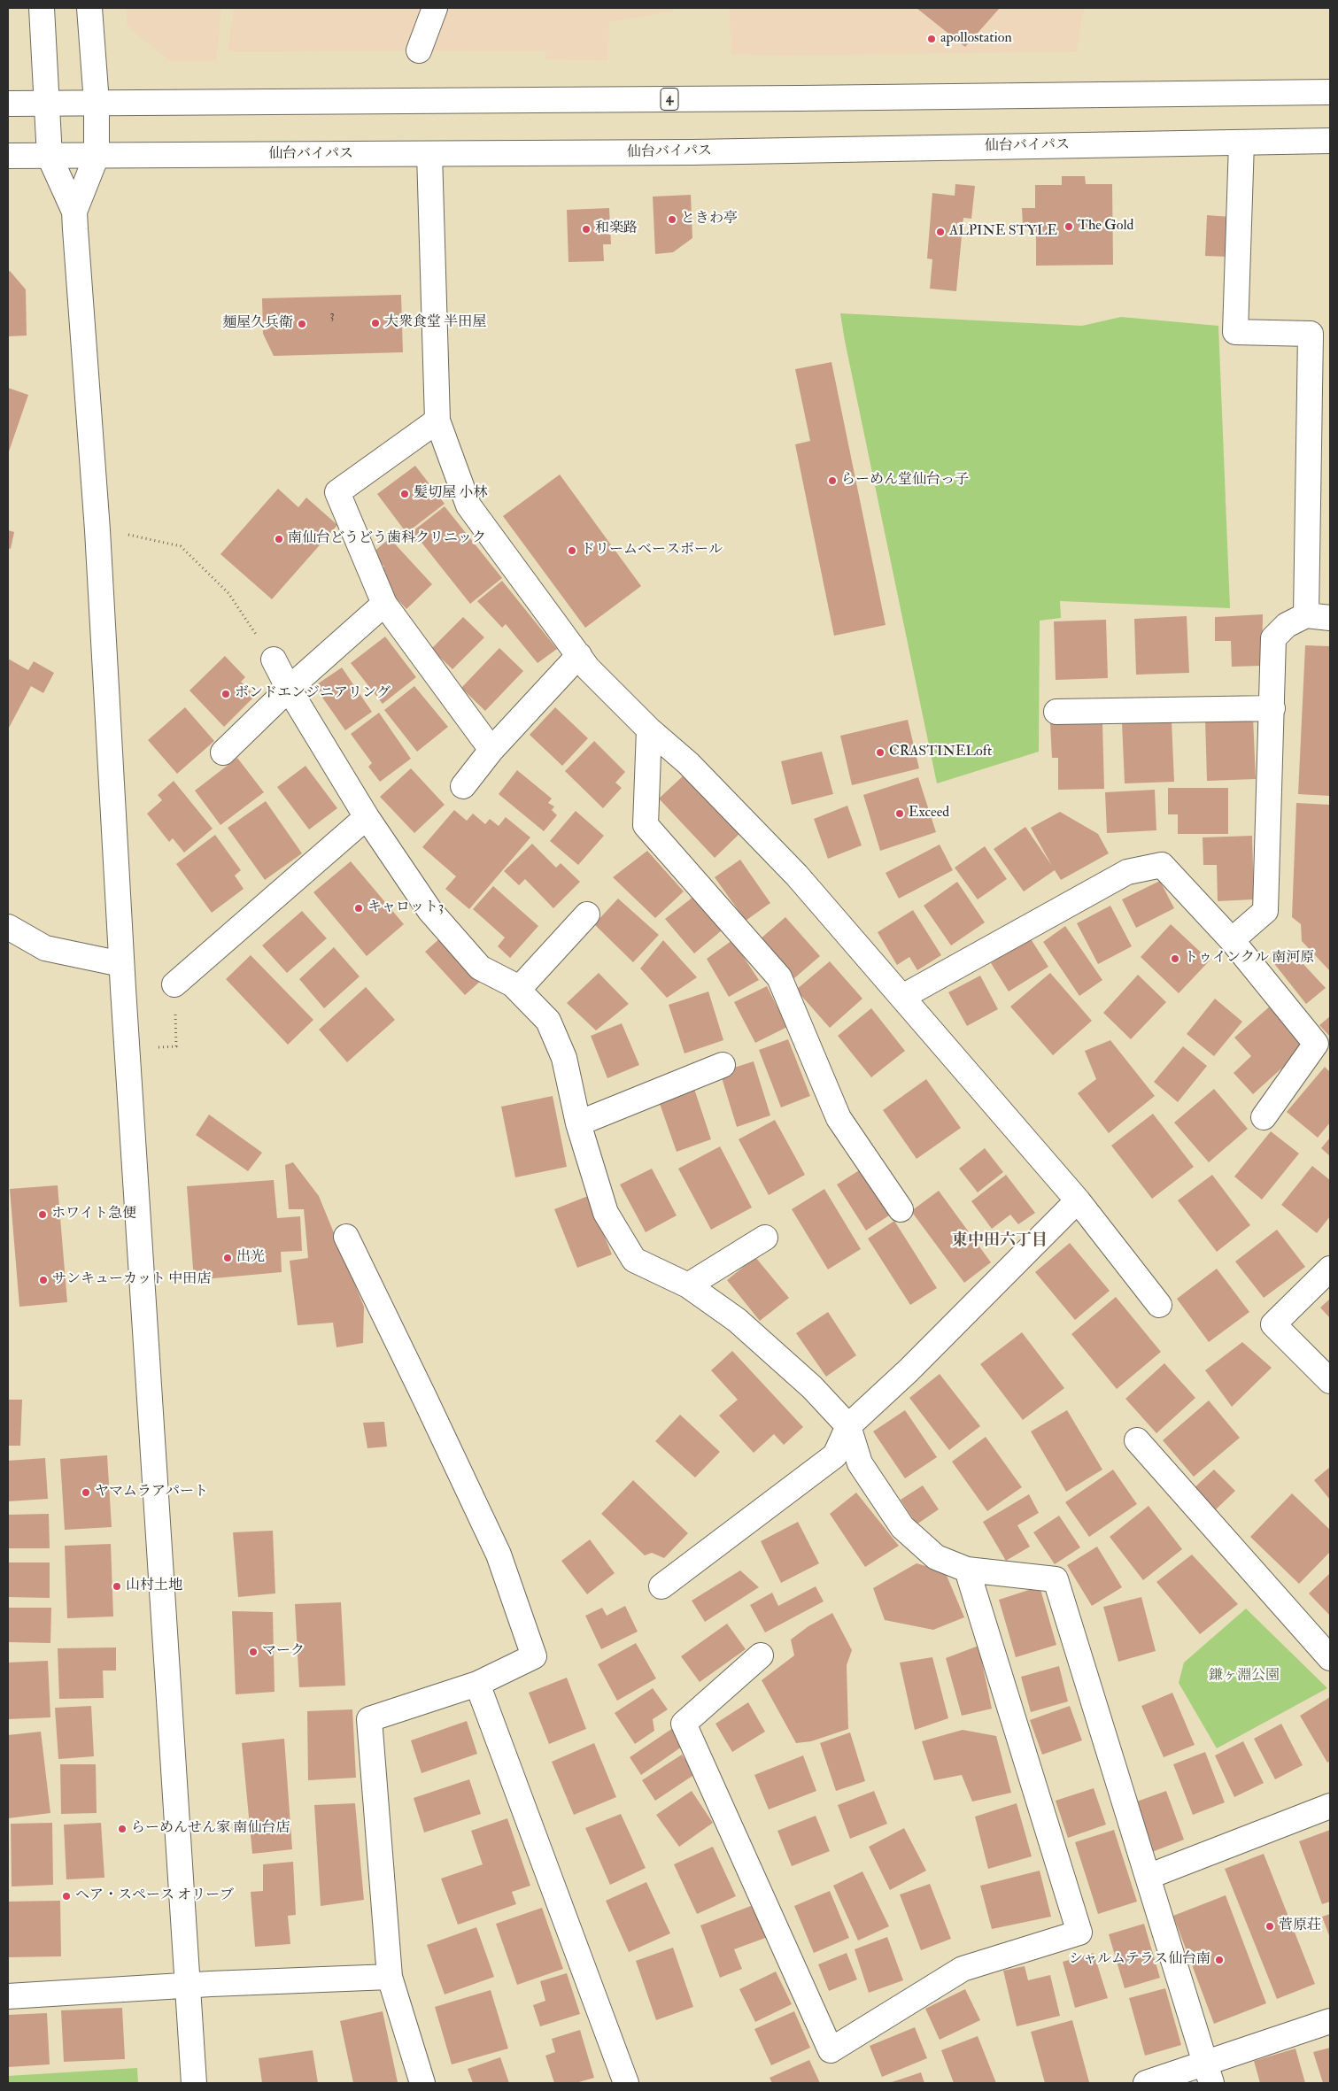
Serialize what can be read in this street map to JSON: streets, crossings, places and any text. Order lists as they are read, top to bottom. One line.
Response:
{"streets":{"main road":["4","仙台バイパス"]},"districts":["東中田六丁目"],"parks":["鎌ヶ淵公園"],"places":["apollostation","ときわ亭","The Gold","和楽路","ALPINE STYLE","大衆食堂 半田屋","麺屋久兵衛","らーめん堂仙台っ子","髪切屋 小林","南仙台どうどう歯科クリニック","ドリームベースボール","ボンドエンジニアリング","CRASTINELoft","Exceed","キャロット3","トゥインクル 南河原","ホワイト急便","出光","サンキューカット 中田店","ヤマムラアパート","山村土地","マーク","らーめんせん家 南仙台店","ヘア・スペース オリーブ","菅原荘","シャルムテラス仙台南"],"house_numbers":["3"]}
